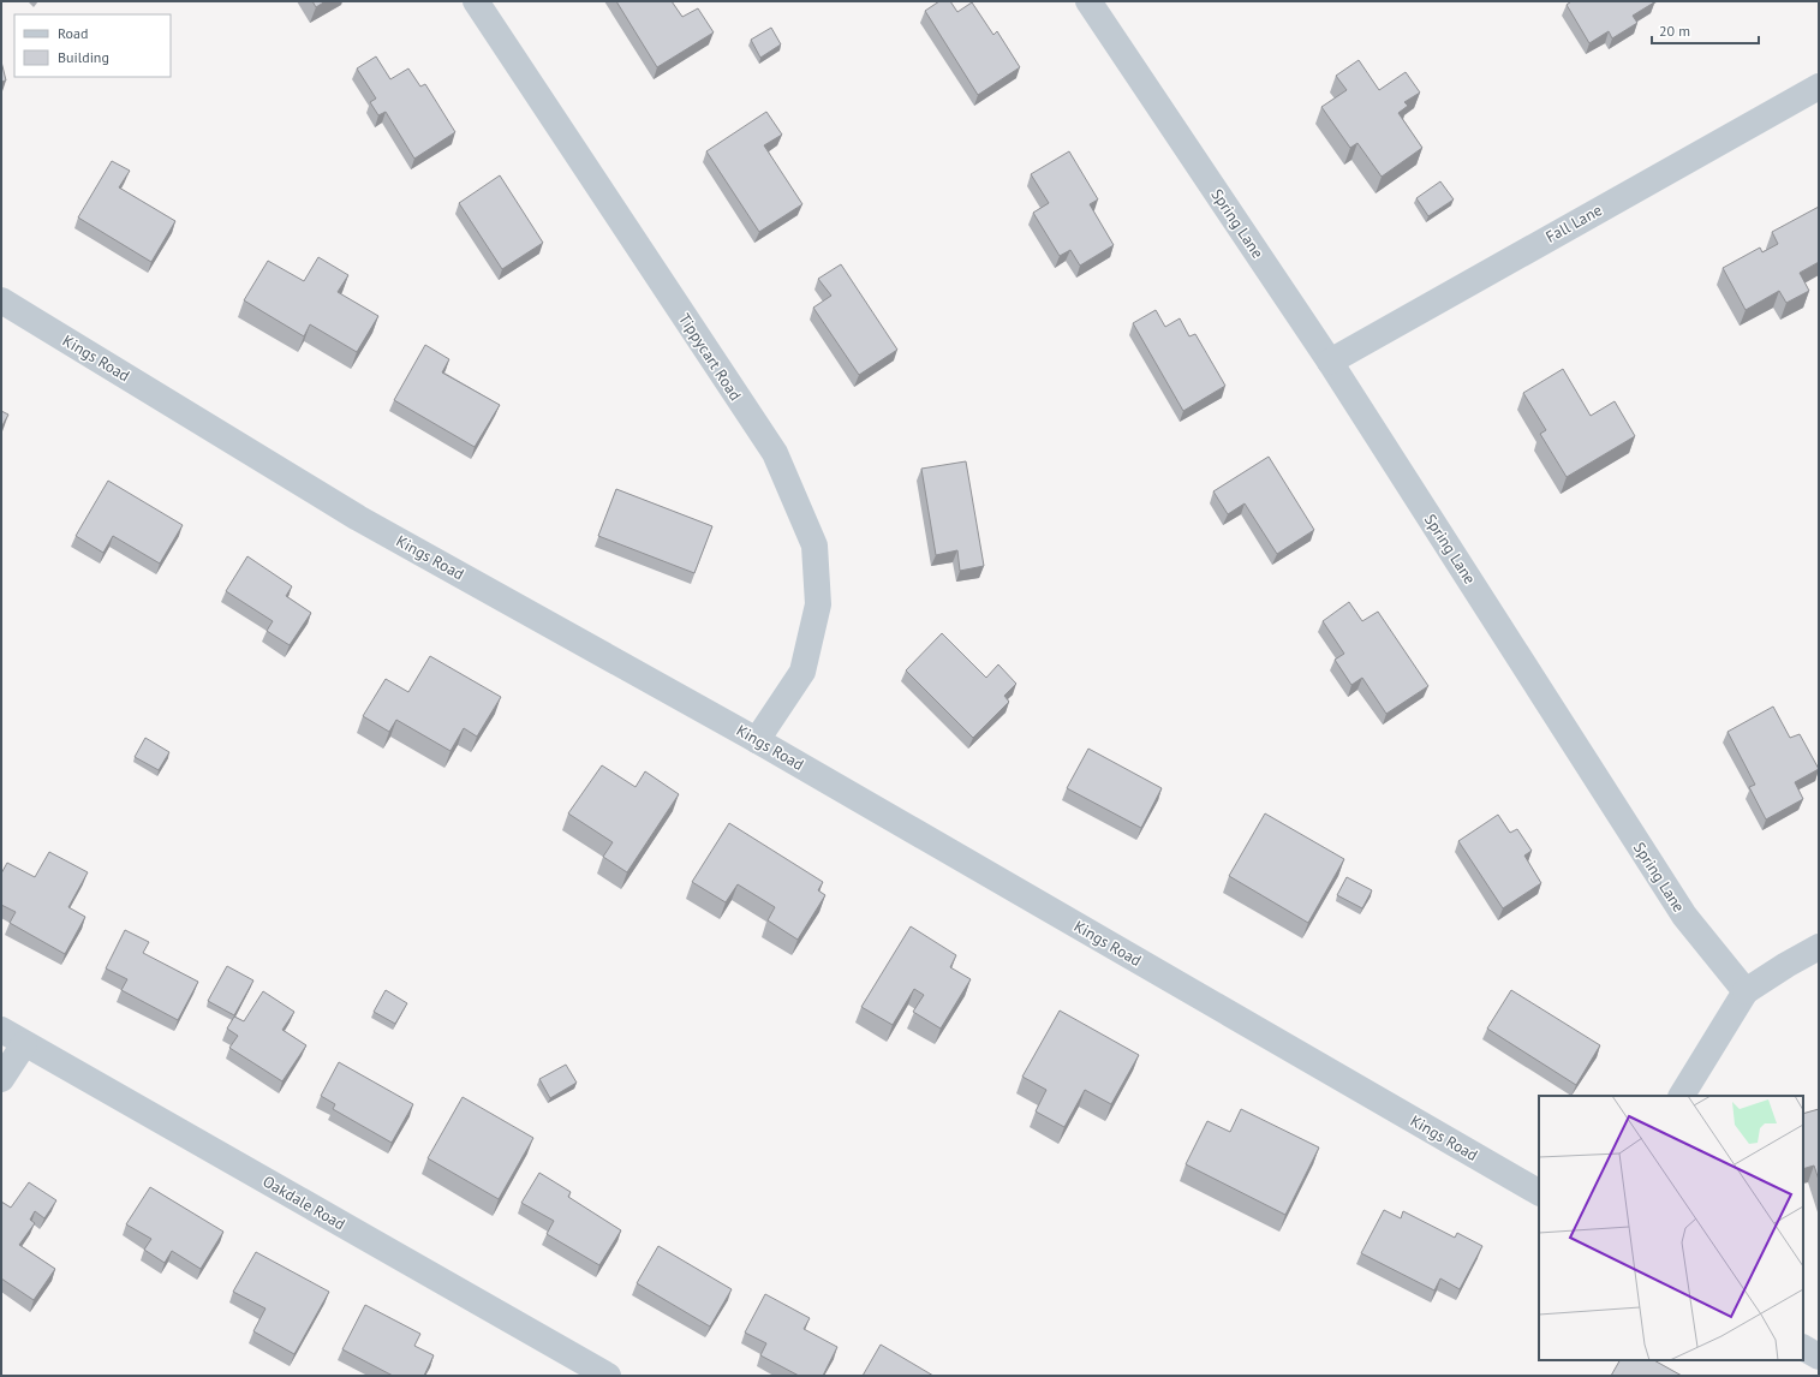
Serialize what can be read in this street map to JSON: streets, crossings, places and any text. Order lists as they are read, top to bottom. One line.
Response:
{"streets":{"street":["Spring Lane","Fall Lane","Tippycart Road","Kings Road","Oakdale Road"]},"crossings":[["Spring Lane","Fall Lane"],["Tippycart Road","Kings Road"]],"legend":["Road","Building"],"scale_bar":"20 m"}
